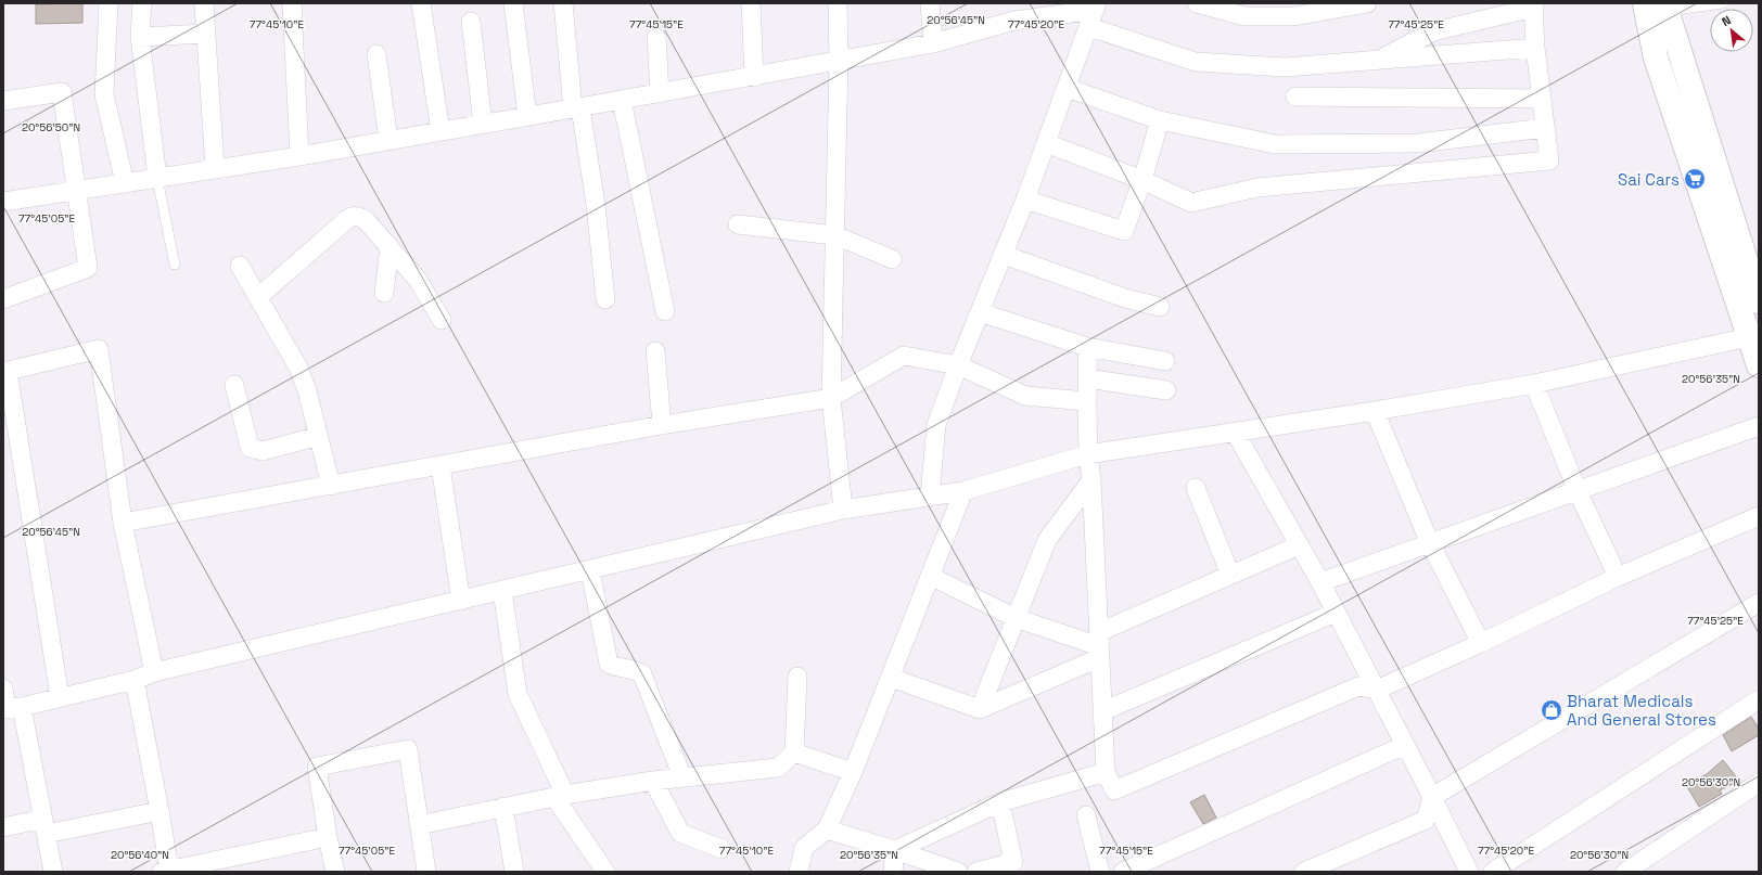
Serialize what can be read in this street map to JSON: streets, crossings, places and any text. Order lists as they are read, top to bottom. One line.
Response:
{"places":{"supermarket":["Sai Cars"],"shop":["Bharat Medicals And General Stores"]},"north":"top left","coordinates":["20°56'45\"N","77°45'10\"E","77°45'15\"E","77°45'20\"E","77°45'25\"E","20°56'50\"N","77°45'05\"E","20°56'35\"N","20°56'30\"N","20°56'40\"N"]}
